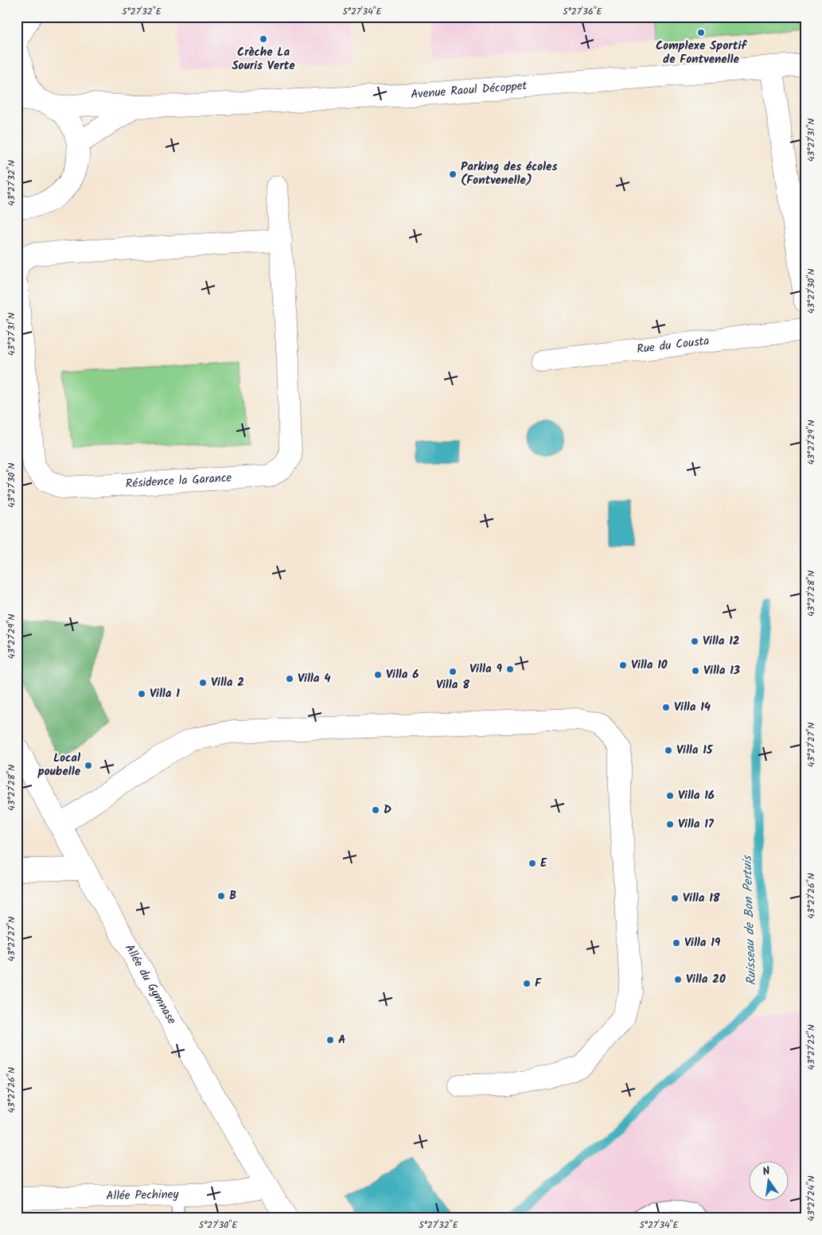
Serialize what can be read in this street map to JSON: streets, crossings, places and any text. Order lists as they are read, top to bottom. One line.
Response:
{"streets":{"street":["Avenue Raoul Décoppet","Rue du Cousta","Résidence la Garance","Allée du Gymnase","Allée Pechiney"]},"crossings":[["Allée du Gymnase","Allée Pechiney"]],"water":["Ruisseau de Bon Pertuis"],"places":["Complexe Sportif de Fontvenelle","Crèche La Souris Verte","Parking des écoles (Fontvenelle)","Villa 12","Villa 10","Villa 9","Villa 13","Villa 8","Villa 6","Villa 4","Villa 2","Villa 1","Villa 14","Villa 15","Local poubelle","Villa 16","D","Villa 17","E","B","Villa 18","Villa 19","Villa 20","F","A"],"north":"top","coordinates":["5°27'32\"E","5°27'34\"E","5°27'36\"E","43°27'31\"N","43°27'32\"N","43°27'30\"N","43°27'29\"N","43°27'28\"N","43°27'27\"N","43°27'26\"N","43°27'25\"N","43°27'24\"N","5°27'30\"E"]}
